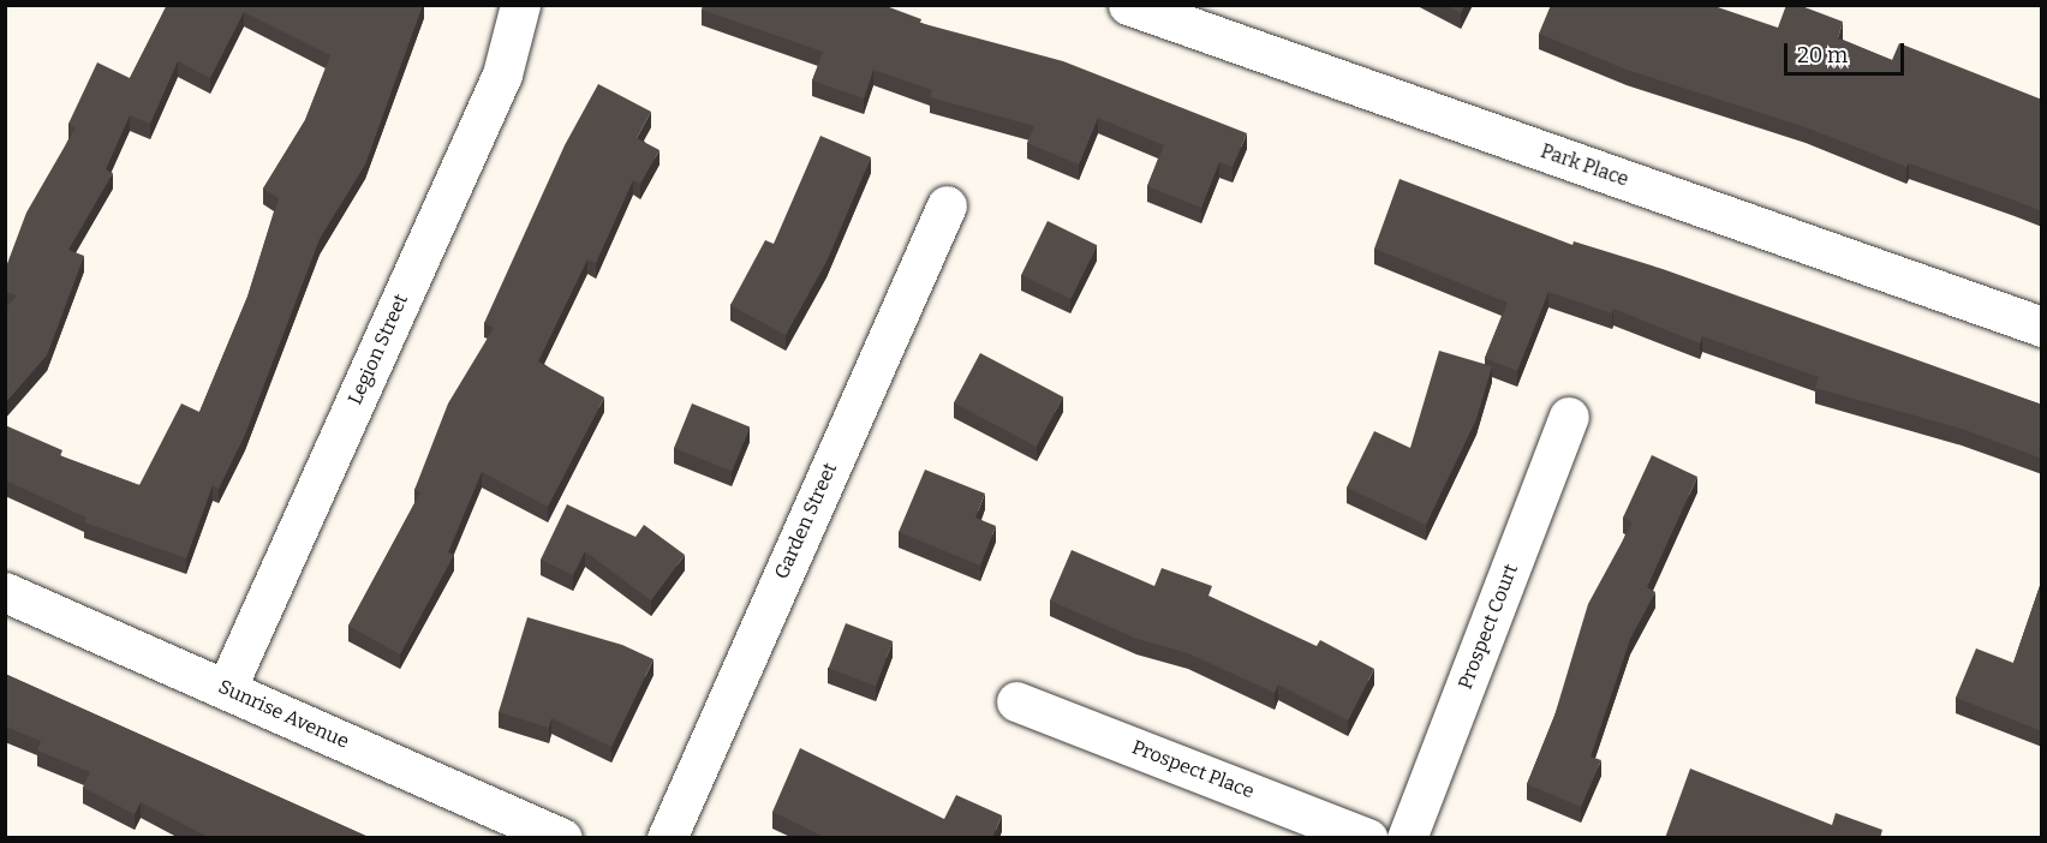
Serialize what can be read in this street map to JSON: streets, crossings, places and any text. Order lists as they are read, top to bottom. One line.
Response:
{"streets":{"street":["Park Place","Legion Street","Garden Street","Prospect Court","Sunrise Avenue","Prospect Place"]},"crossings":[["Legion Street","Sunrise Avenue"]],"scale_bar":"20 m"}
